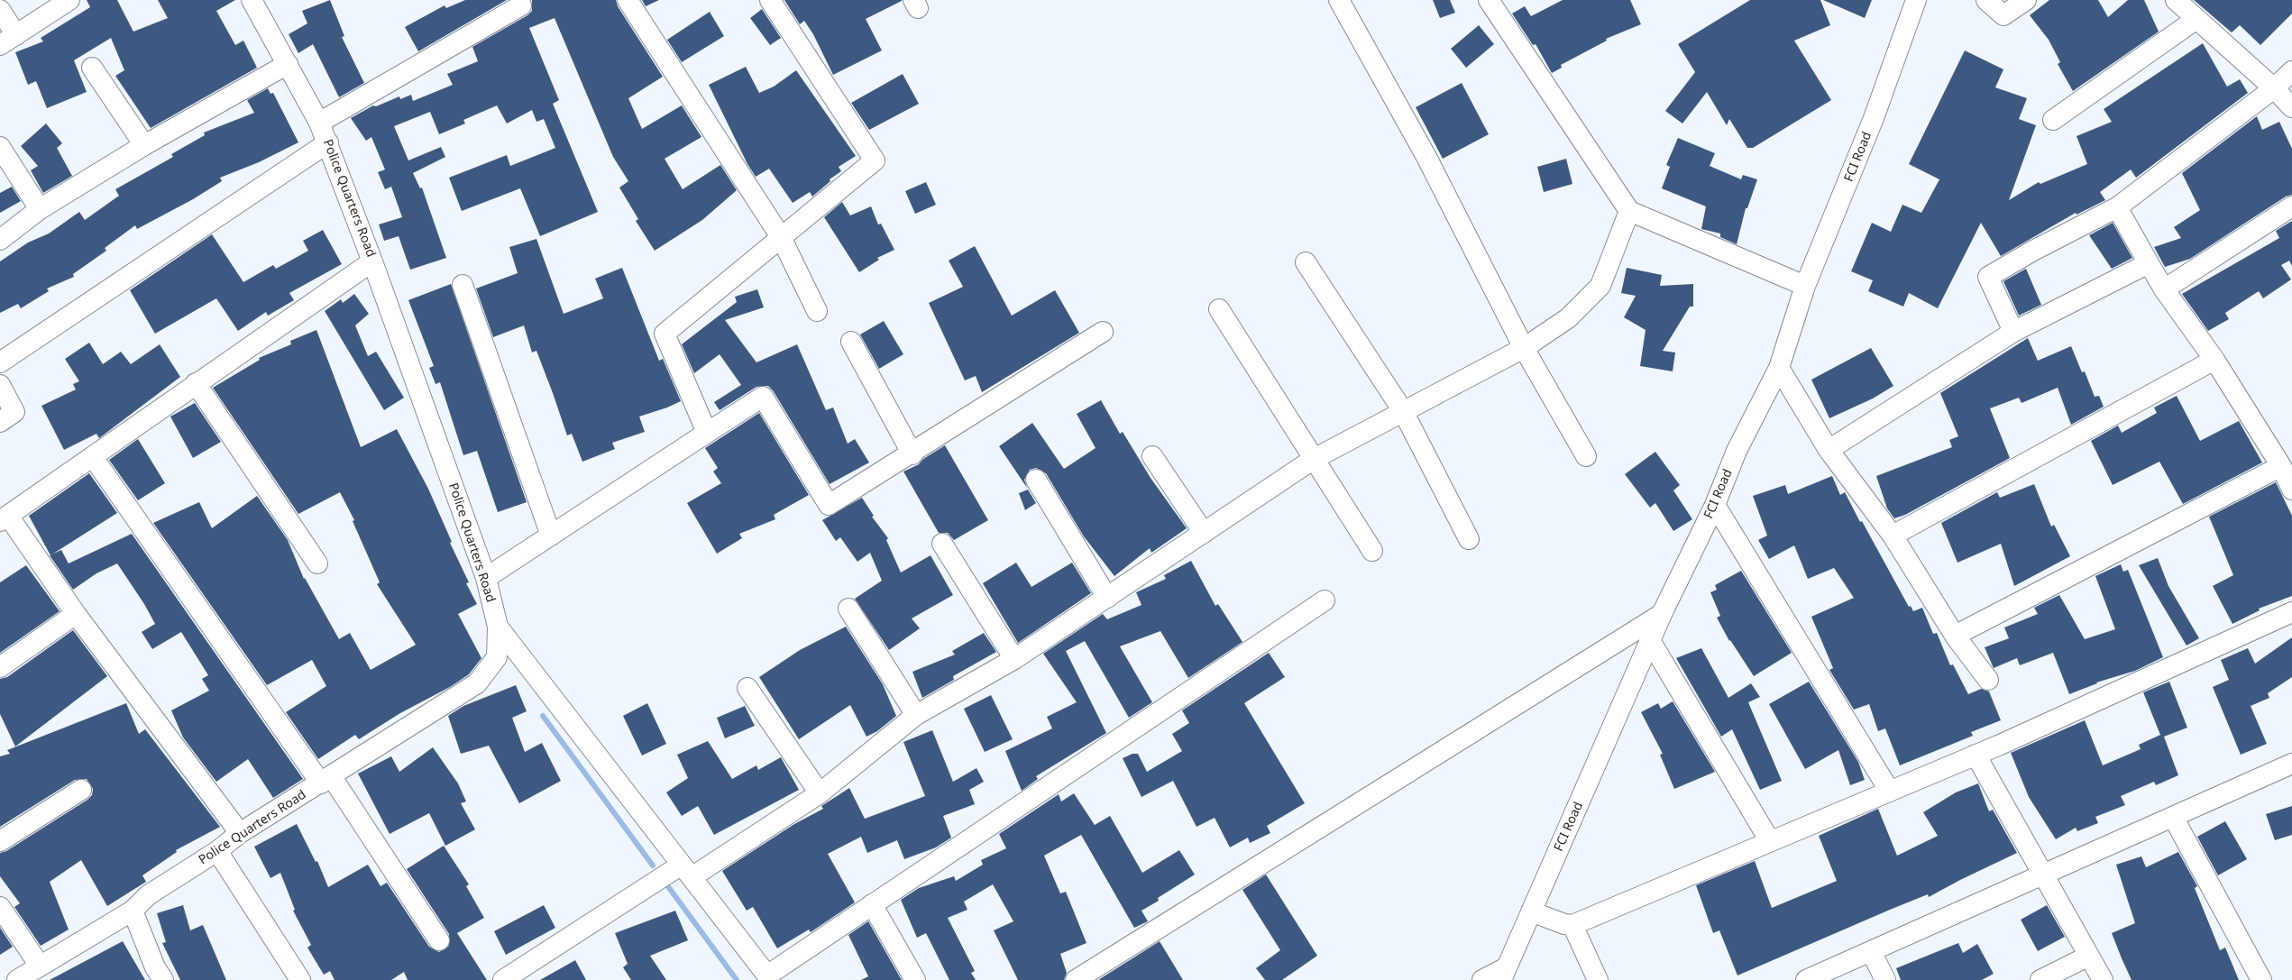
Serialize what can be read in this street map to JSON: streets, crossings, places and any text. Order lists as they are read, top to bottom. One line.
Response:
{"streets":{"street":["FCI Road","Police Quarters Road"]}}
